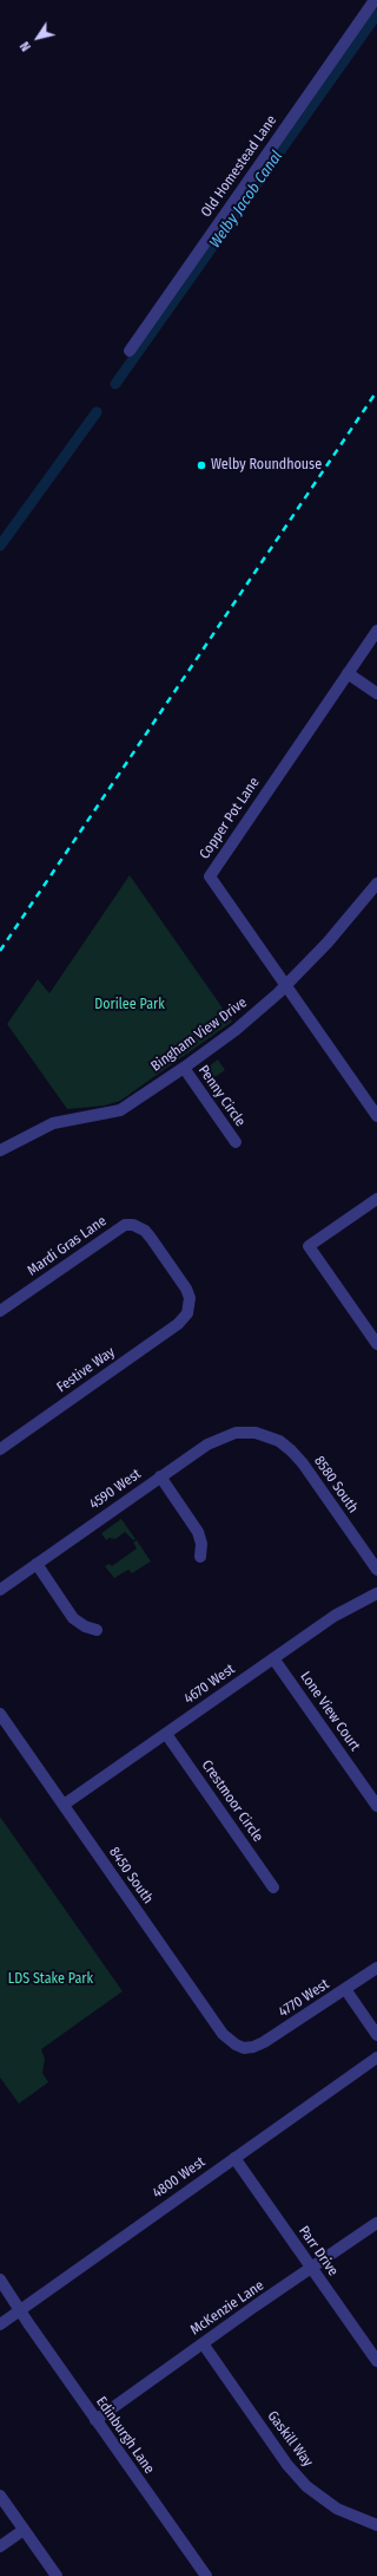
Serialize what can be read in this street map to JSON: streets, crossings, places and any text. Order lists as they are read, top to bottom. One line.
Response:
{"streets":{"street":["Old Homestead Lane","Copper Pot Lane","Bingham View Drive","Penny Circle","Mardi Gras Lane","Festive Way","8580 South","4590 West","4670 West","Lone View Court","Crestmoor Circle","8450 South","4770 West","4800 West","Parr Drive","McKenzie Lane","Edinburgh Lane","Gaskill Way"]},"crossings":[["Copper Pot Lane","Bingham View Drive"],["Bingham View Drive","Penny Circle"],["Mardi Gras Lane","Festive Way"],["8580 South","4590 West"],["4670 West","Lone View Court"],["4670 West","Crestmoor Circle"],["4670 West","8450 South"],["8450 South","4770 West"],["4800 West","Parr Drive"],["4800 West","Edinburgh Lane"],["Parr Drive","McKenzie Lane"],["McKenzie Lane","Edinburgh Lane"],["McKenzie Lane","Gaskill Way"]],"water":["Welby Jacob Canal"],"parks":["Dorilee Park","LDS Stake Park"],"places":["Welby Roundhouse"],"north":"bottom left"}
